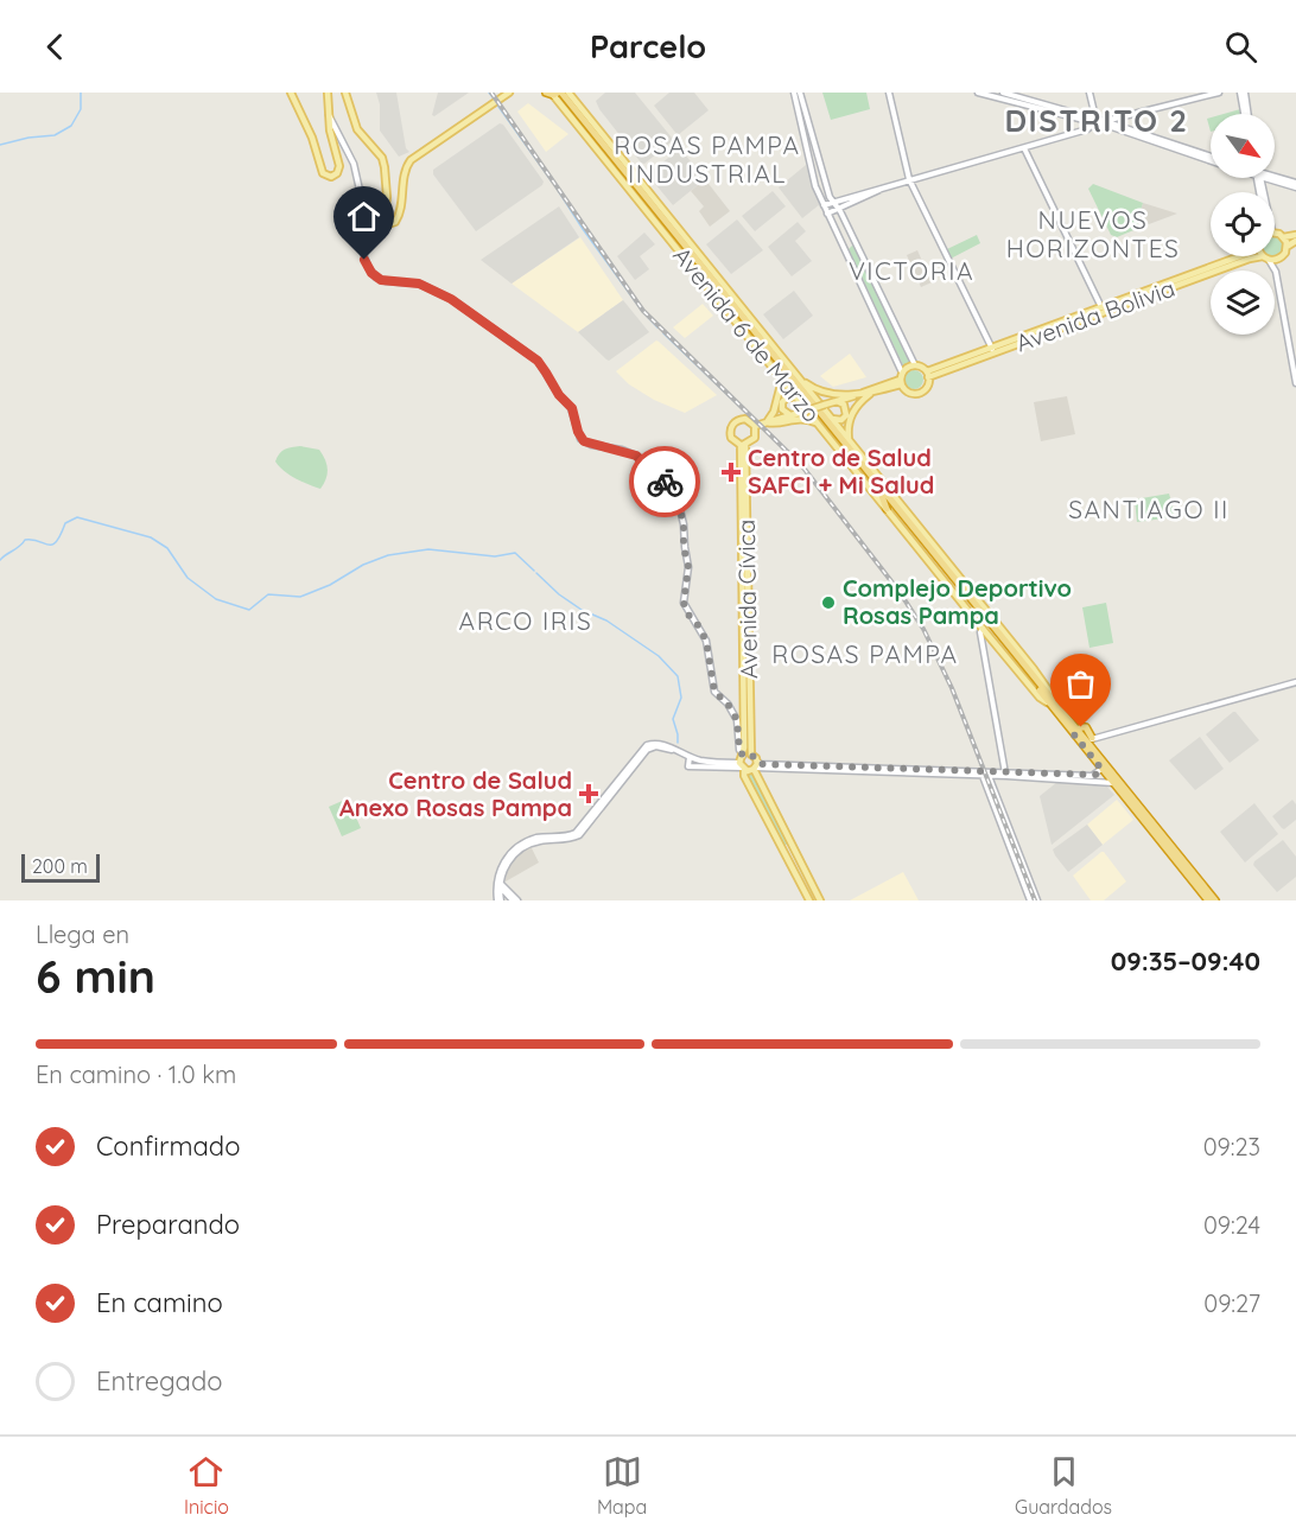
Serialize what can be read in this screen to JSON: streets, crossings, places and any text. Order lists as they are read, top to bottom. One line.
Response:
{"streets":{"highway":["Avenida 6 de Marzo"],"main road":["Avenida Bolivia","Avenida Cívica"]},"districts":["DISTRITO 2","ROSAS PAMPA INDUSTRIAL","NUEVOS HORIZONTES","VICTORIA","SANTIAGO II","ARCO IRIS","ROSAS PAMPA"],"places":{"health":["Centro de Salud SAFCI + Mi Salud","Centro de Salud Anexo Rosas Pampa"],"other":["Complejo Deportivo Rosas Pampa"]},"scale_bar":"200 m","north":"bottom right","page":{"header":"Parcelo","scale":"200 m","heading":["6 min","Llega en","09:35–09:40"],"bar":"En camino · 1.0 km","list":[["Confirmado","09:23"],["Preparando","09:24"],["En camino","09:27"],"Entregado"],"tabs":["Inicio","Mapa","Guardados"]}}
